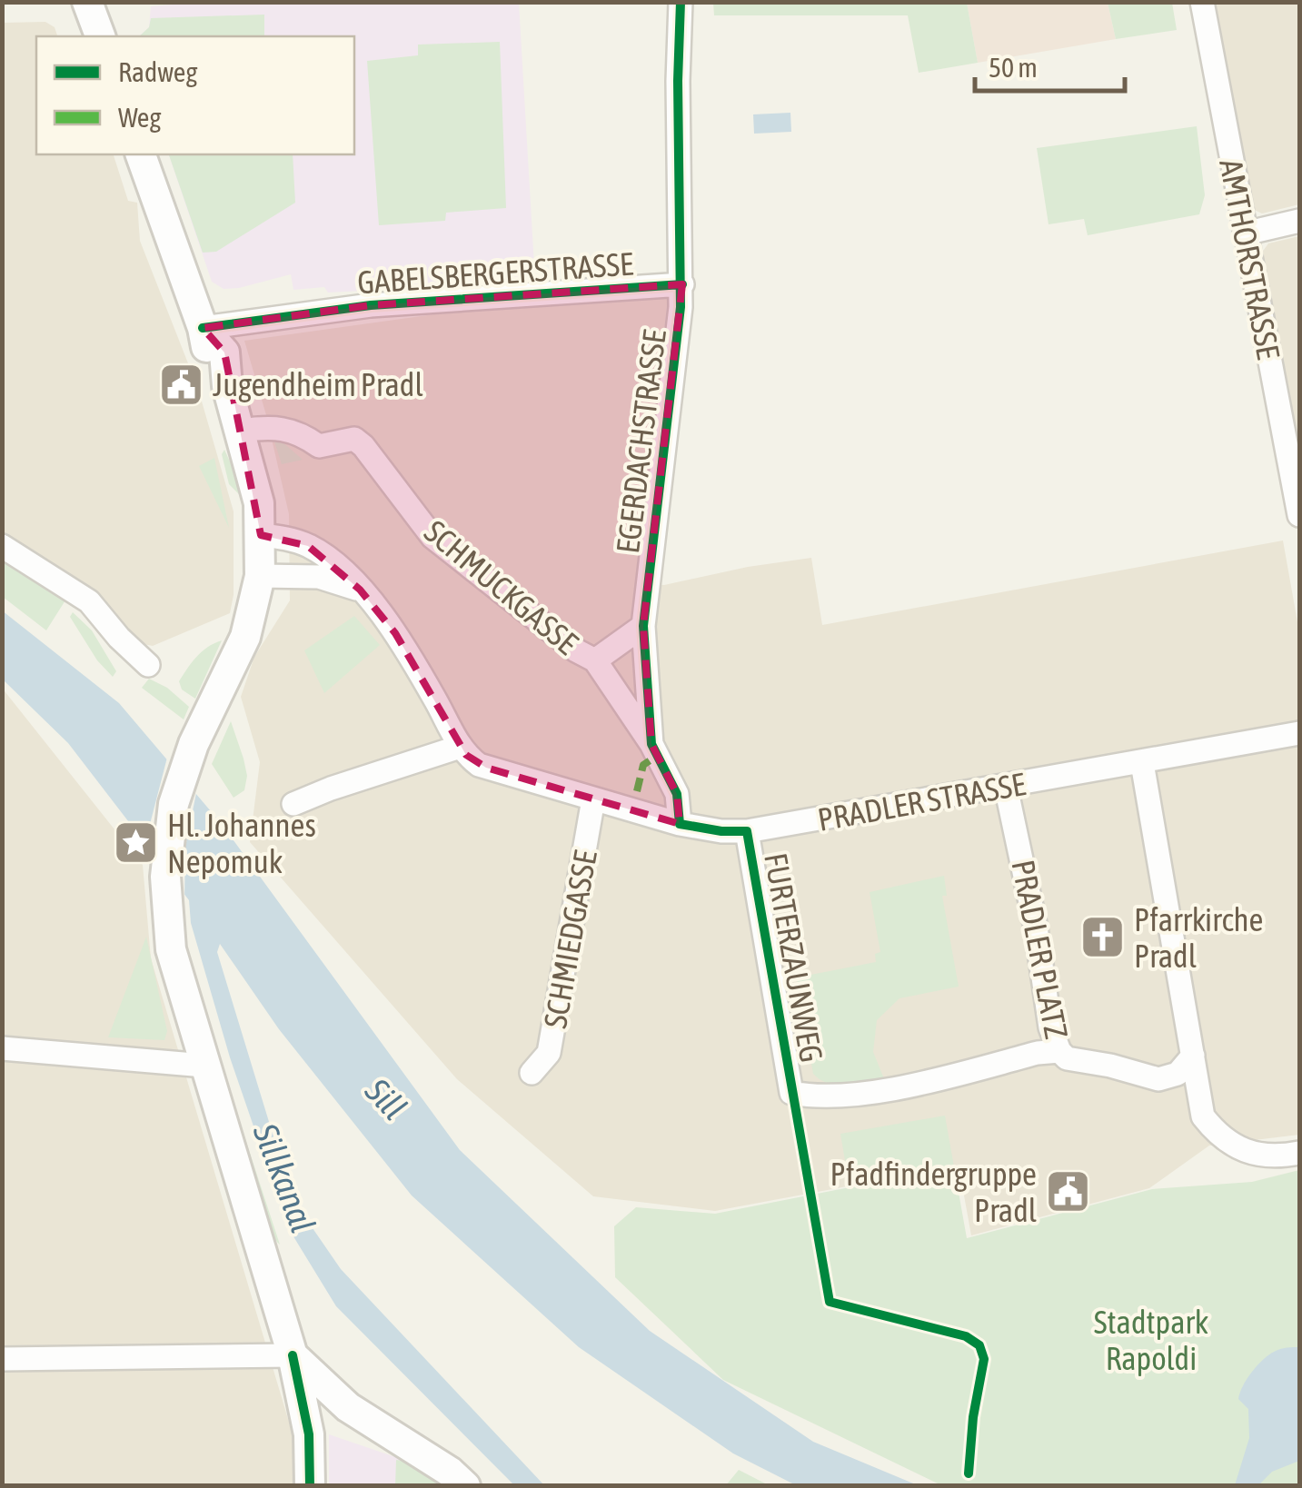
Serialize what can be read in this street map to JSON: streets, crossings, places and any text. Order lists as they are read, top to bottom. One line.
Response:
{"streets":{"street":["AMTHORSTRASSE","GABELSBERGERSTRASSE","EGERDACHSTRASSE","SCHMUCKGASSE","PRADLER STRASSE","SCHMIEDGASSE","PRADLER PLATZ","FURTERZAUNWEG"]},"crossings":[["GABELSBERGERSTRASSE","EGERDACHSTRASSE"],["EGERDACHSTRASSE","SCHMUCKGASSE"],["EGERDACHSTRASSE","PRADLER STRASSE"],["PRADLER STRASSE","SCHMIEDGASSE"],["PRADLER STRASSE","PRADLER PLATZ"],["PRADLER STRASSE","FURTERZAUNWEG"],["PRADLER PLATZ","FURTERZAUNWEG"]],"water":["Sill","Sillkanal"],"parks":["Stadtpark Rapoldi"],"places":{"public building":["Jugendheim Pradl","Pfadfindergruppe Pradl"],"place":["Hl. Johannes Nepomuk"],"church":["Pfarrkirche Pradl"]},"legend":["Radweg","Weg"],"scale_bar":"50 m"}
